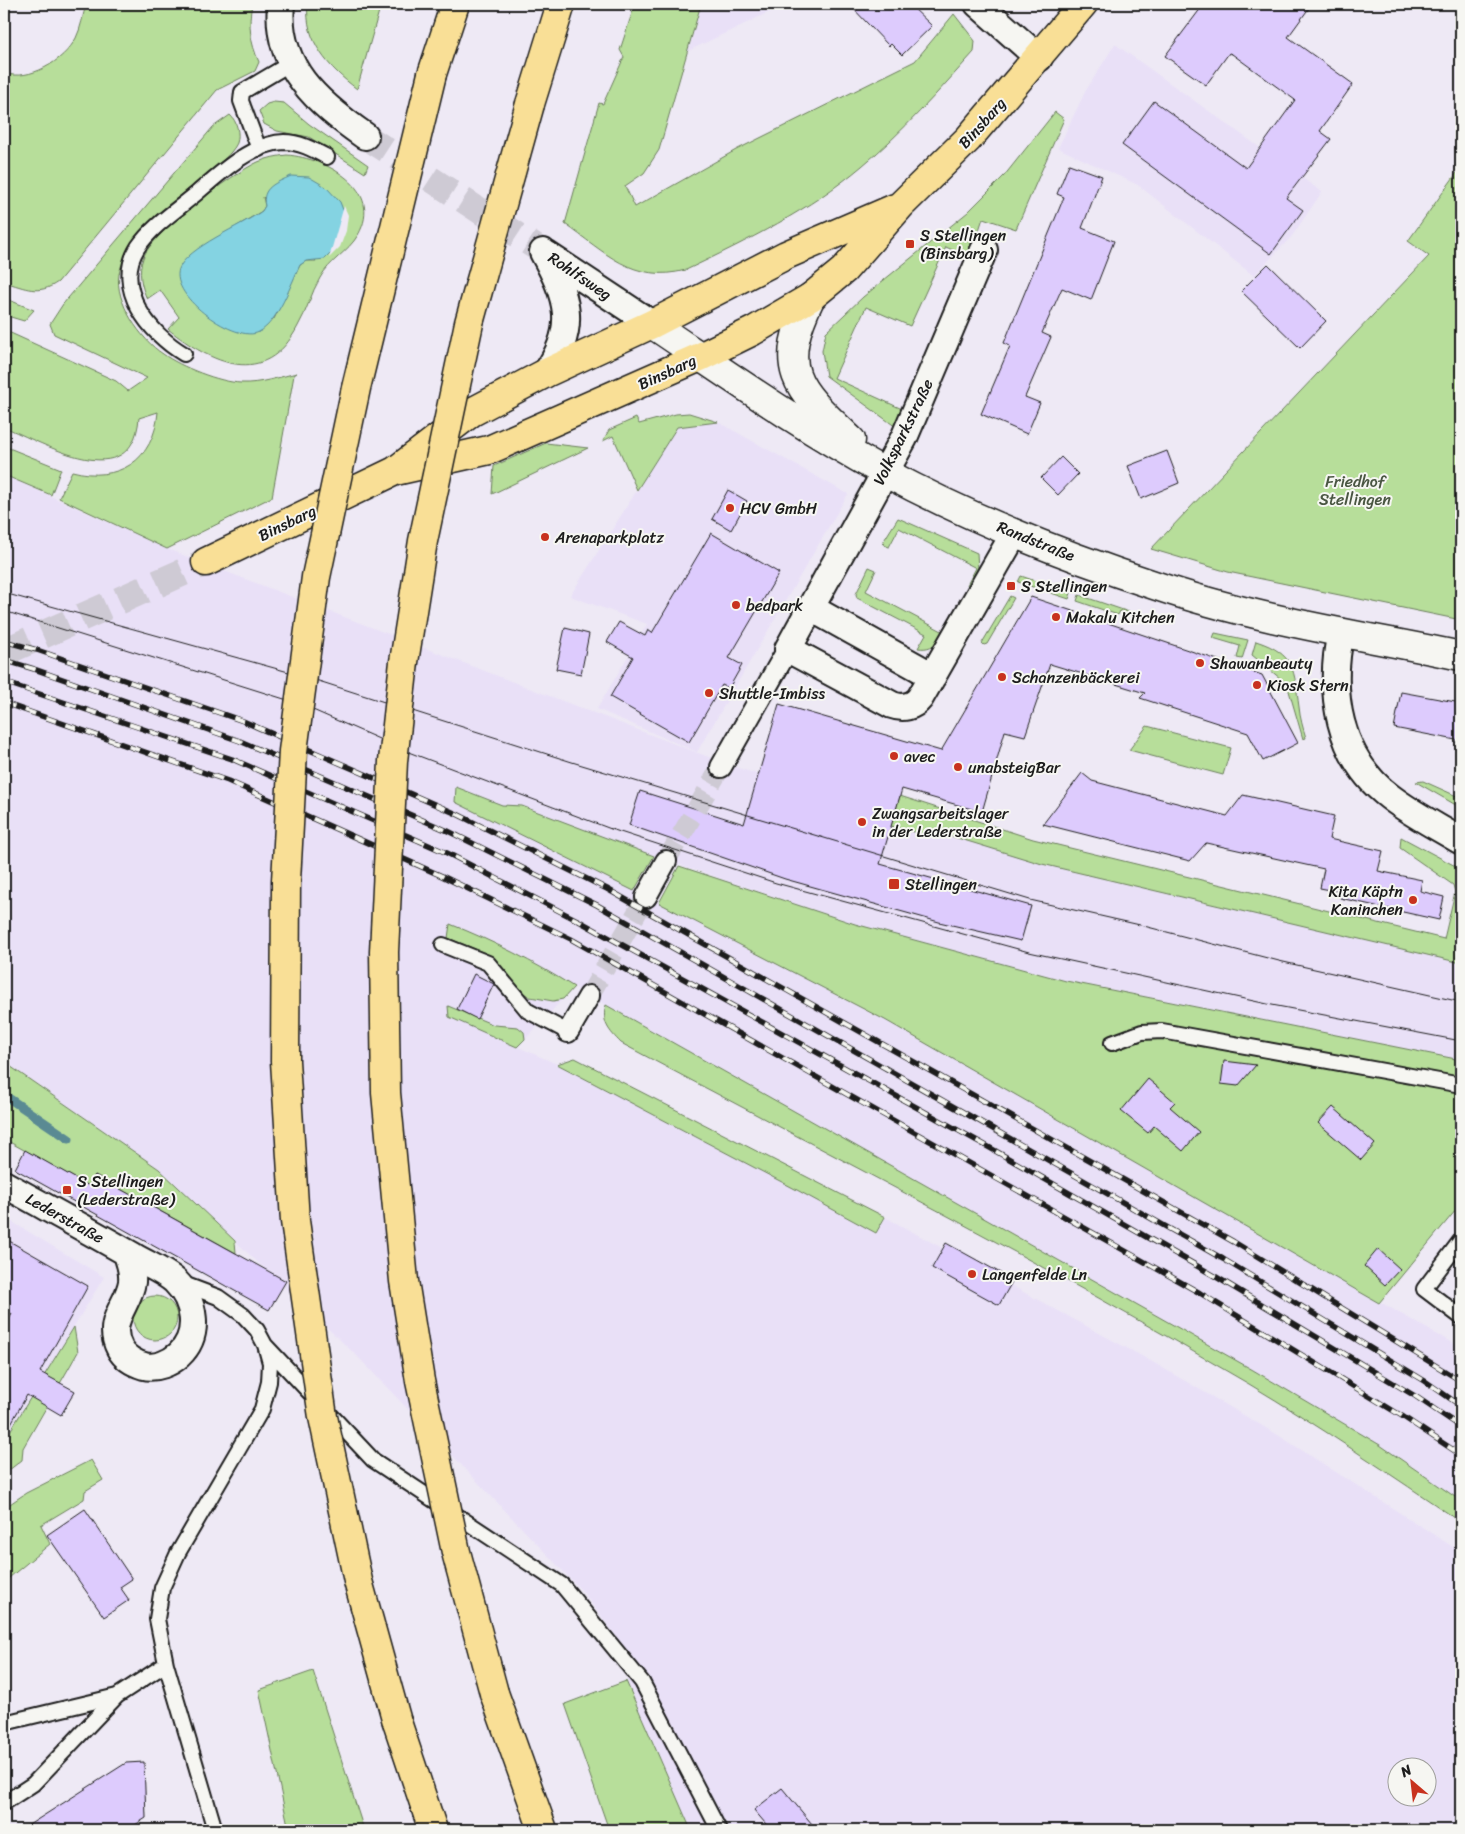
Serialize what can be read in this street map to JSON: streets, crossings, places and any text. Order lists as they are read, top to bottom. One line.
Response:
{"streets":{"main road":["Binsbarg"],"street":["Rohlfsweg","Volksparkstraße","Randstraße","Lederstraße"]},"crossings":[["Binsbarg","Rohlfsweg"],["Binsbarg","Randstraße"],["Rohlfsweg","Randstraße"],["Volksparkstraße","Randstraße"]],"parks":["Friedhof Stellingen"],"places":{"transit":["S Stellingen (Binsbarg)","S Stellingen","Stellingen","S Stellingen (Lederstraße)"],"other":["HCV GmbH","Arenaparkplatz","bedpark","Makalu Kitchen","Shawanbeauty","Schanzenbäckerei","Kiosk Stern","Shuttle-Imbiss","avec","unabsteigBar","Zwangsarbeitslager in der Lederstraße","Kita Käptn Kaninchen","Langenfelde Ln"]},"north":"top left"}
